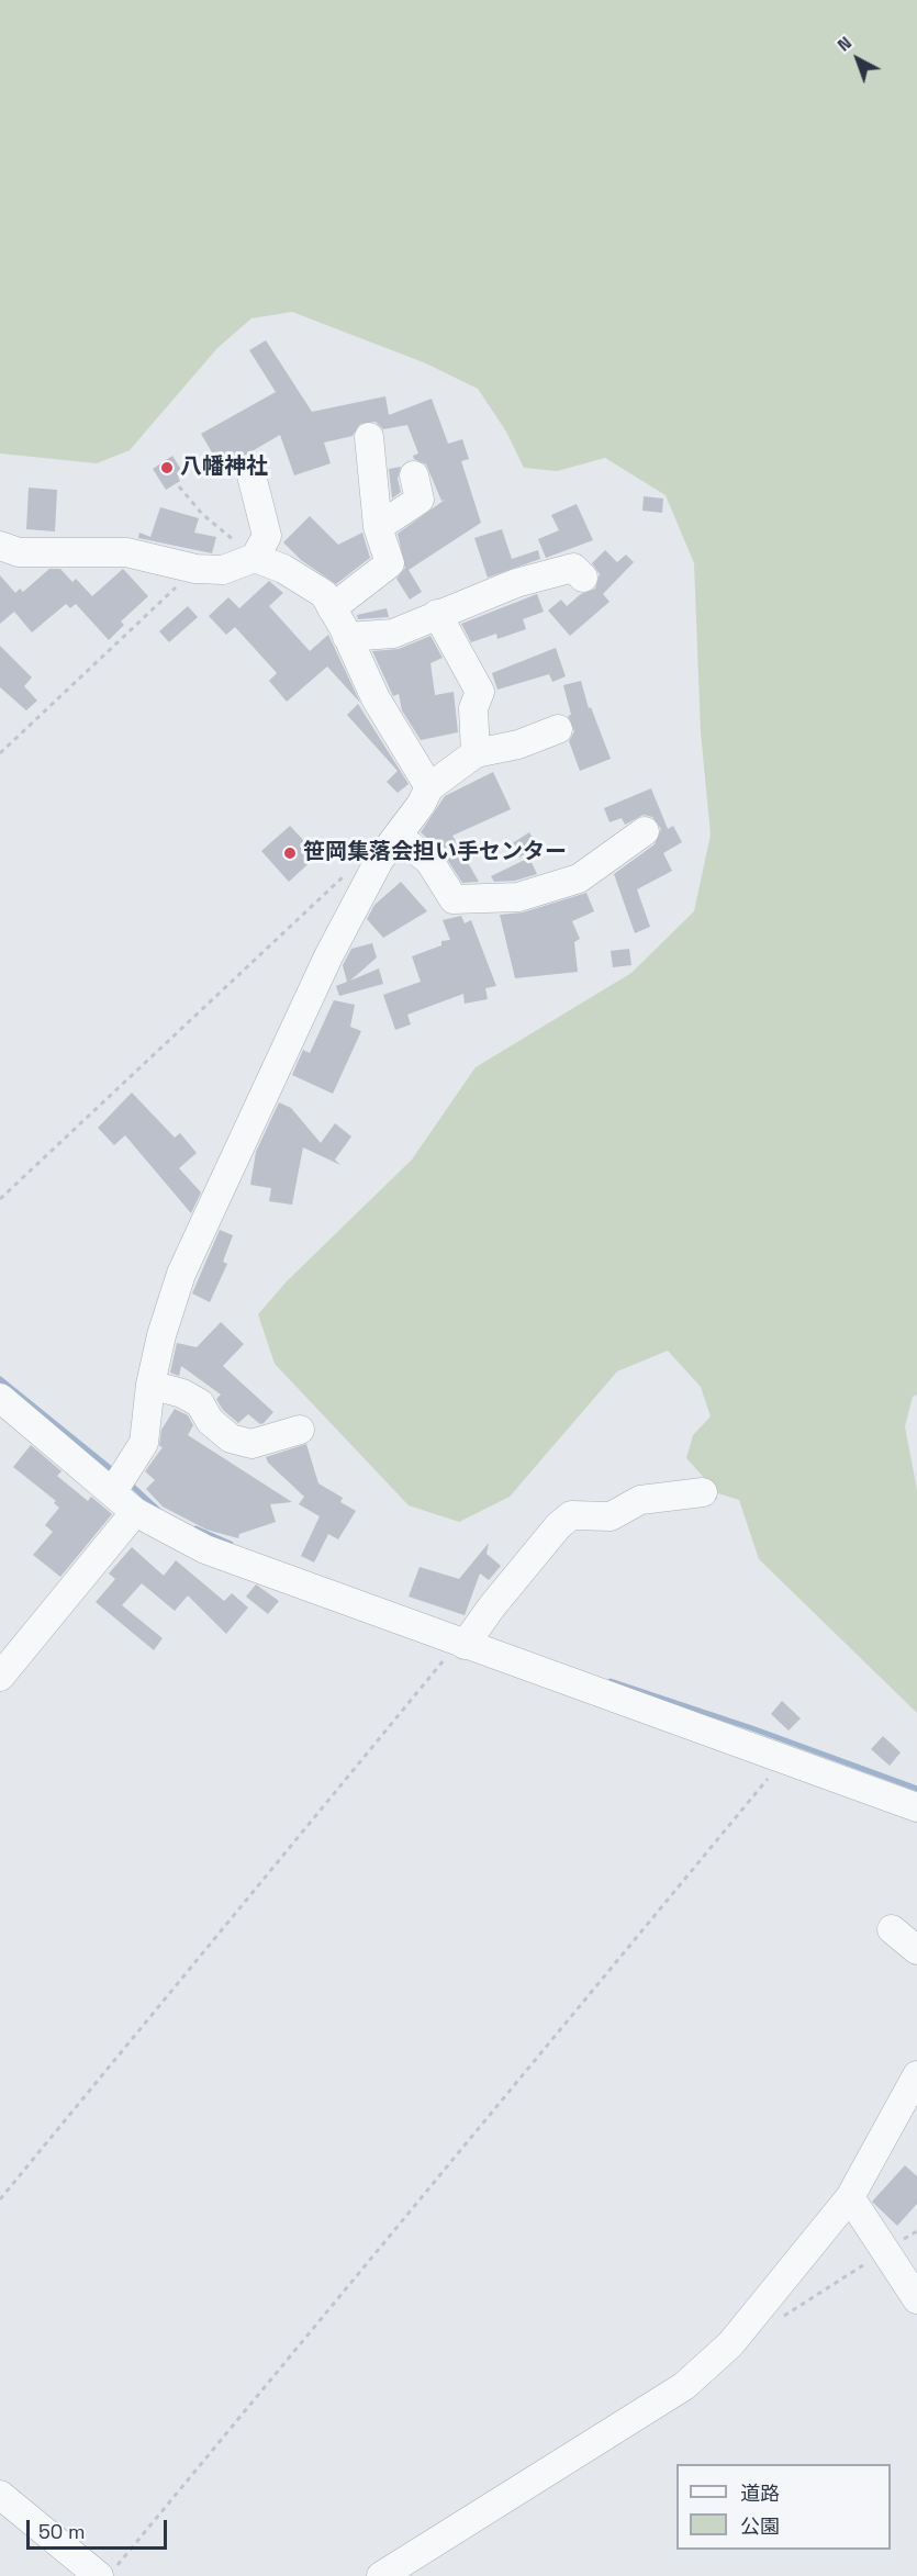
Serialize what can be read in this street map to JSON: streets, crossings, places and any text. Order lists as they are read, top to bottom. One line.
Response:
{"places":["八幡神社","笹岡集落会担い手センター"],"legend":["道路","公園"],"scale_bar":"50 m","north":"top left"}
